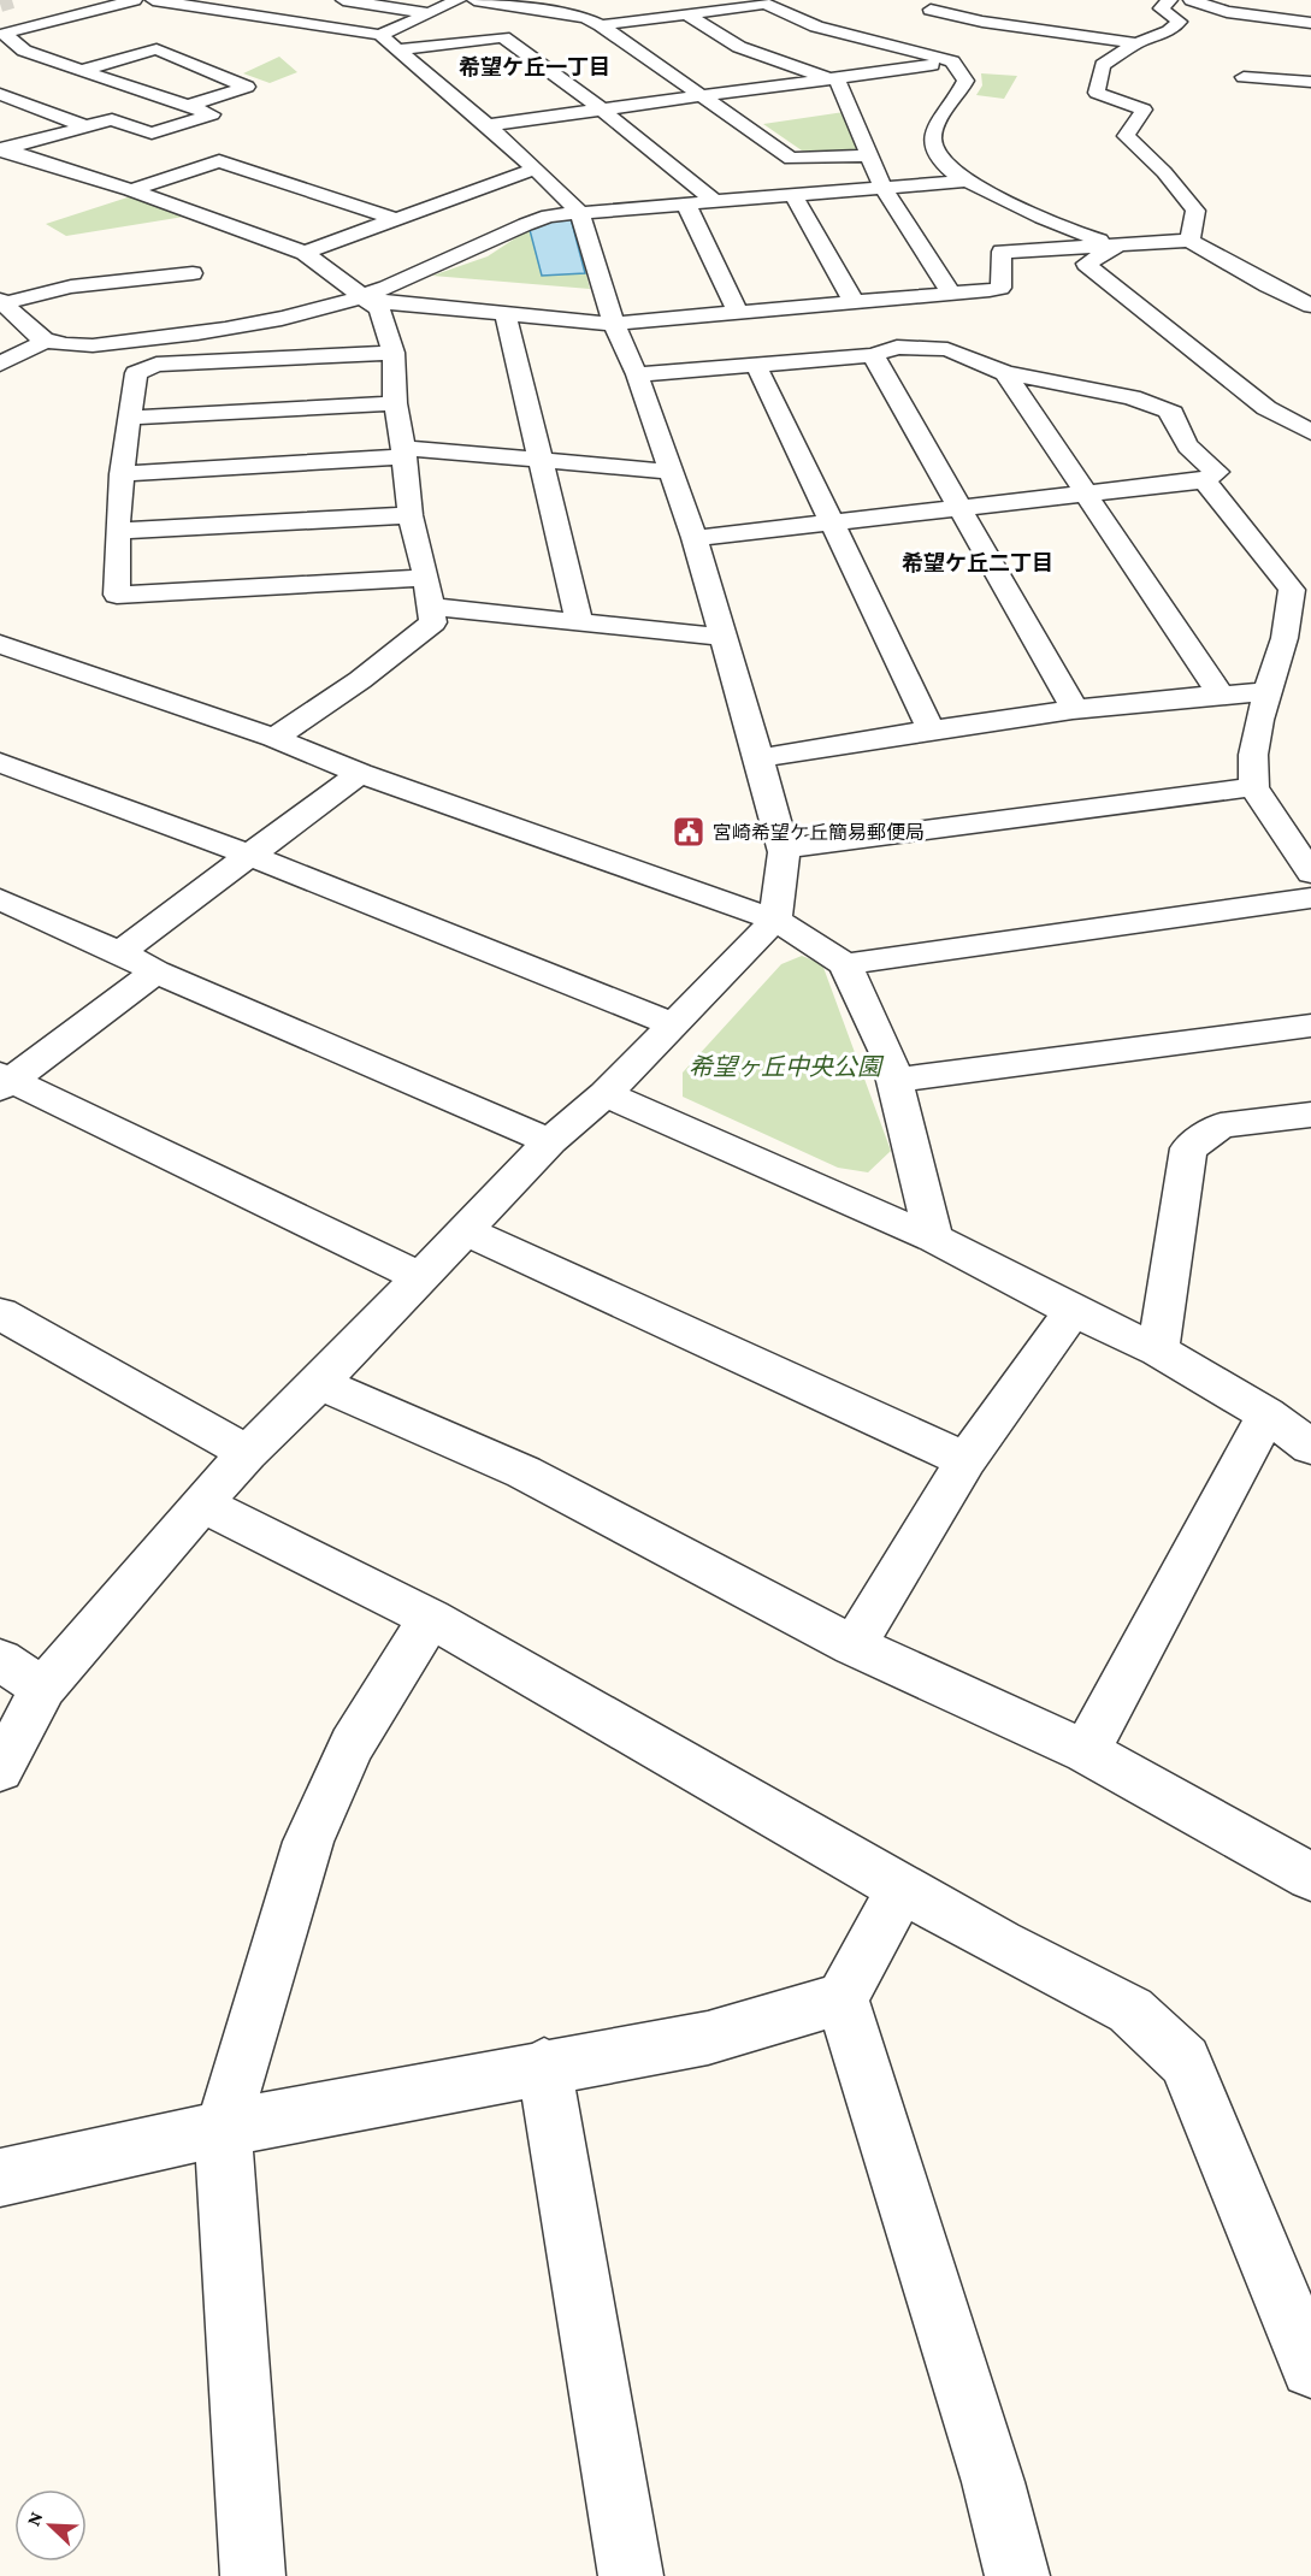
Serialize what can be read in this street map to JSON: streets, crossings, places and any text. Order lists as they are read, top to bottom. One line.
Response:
{"districts":["希望ケ丘一丁目","希望ケ丘二丁目"],"parks":["希望ヶ丘中央公園"],"places":{"public building":["宮崎希望ケ丘簡易郵便局"]},"north":"top left"}
